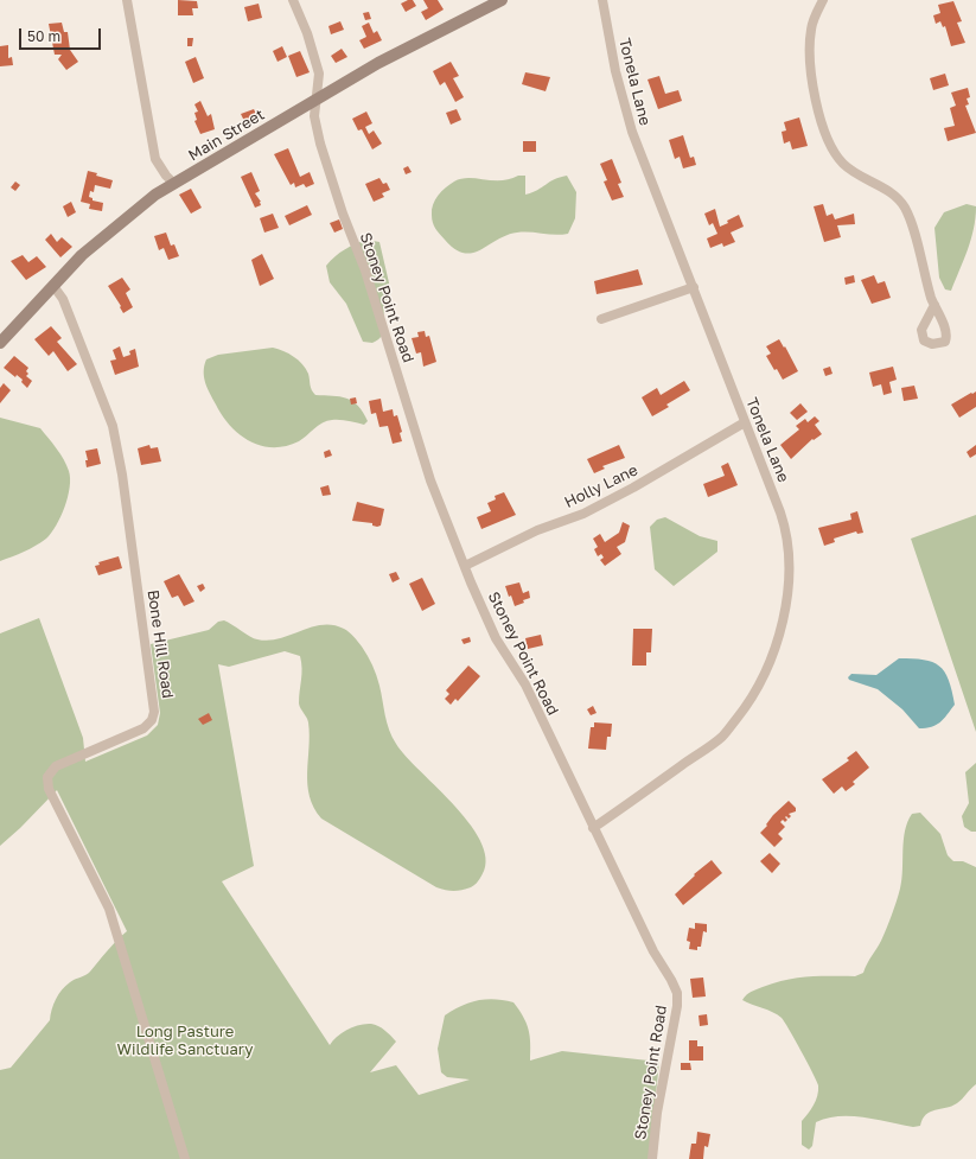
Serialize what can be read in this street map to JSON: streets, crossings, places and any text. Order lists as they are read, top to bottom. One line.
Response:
{"streets":{"main road":["Main Street"],"street":["Tonela Lane","Stoney Point Road","Holly Lane","Bone Hill Road"]},"crossings":[["Tonela Lane","Stoney Point Road"],["Tonela Lane","Holly Lane"],["Main Street","Stoney Point Road"],["Main Street","Bone Hill Road"],["Stoney Point Road","Holly Lane"]],"parks":["Long Pasture Wildlife Sanctuary"],"scale_bar":"50 m"}
